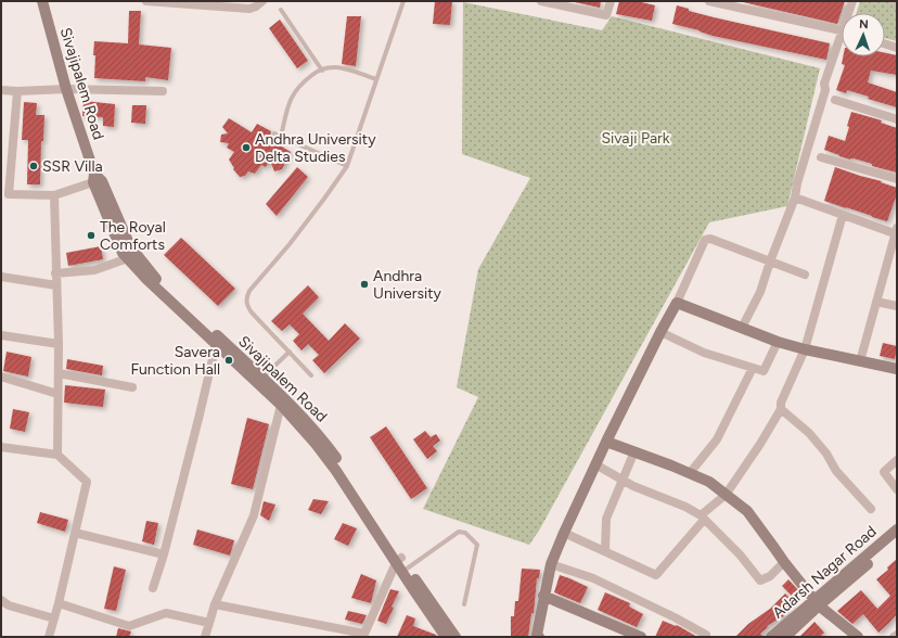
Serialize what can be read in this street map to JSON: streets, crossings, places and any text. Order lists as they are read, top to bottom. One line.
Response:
{"streets":{"main road":["Sivajipalem Road","Adarsh Nagar Road"]},"parks":["Sivaji Park"],"places":["Andhra University Delta Studies","SSR Villa","The Royal Comforts","Andhra University","Savera Function Hall"],"north":"top"}
